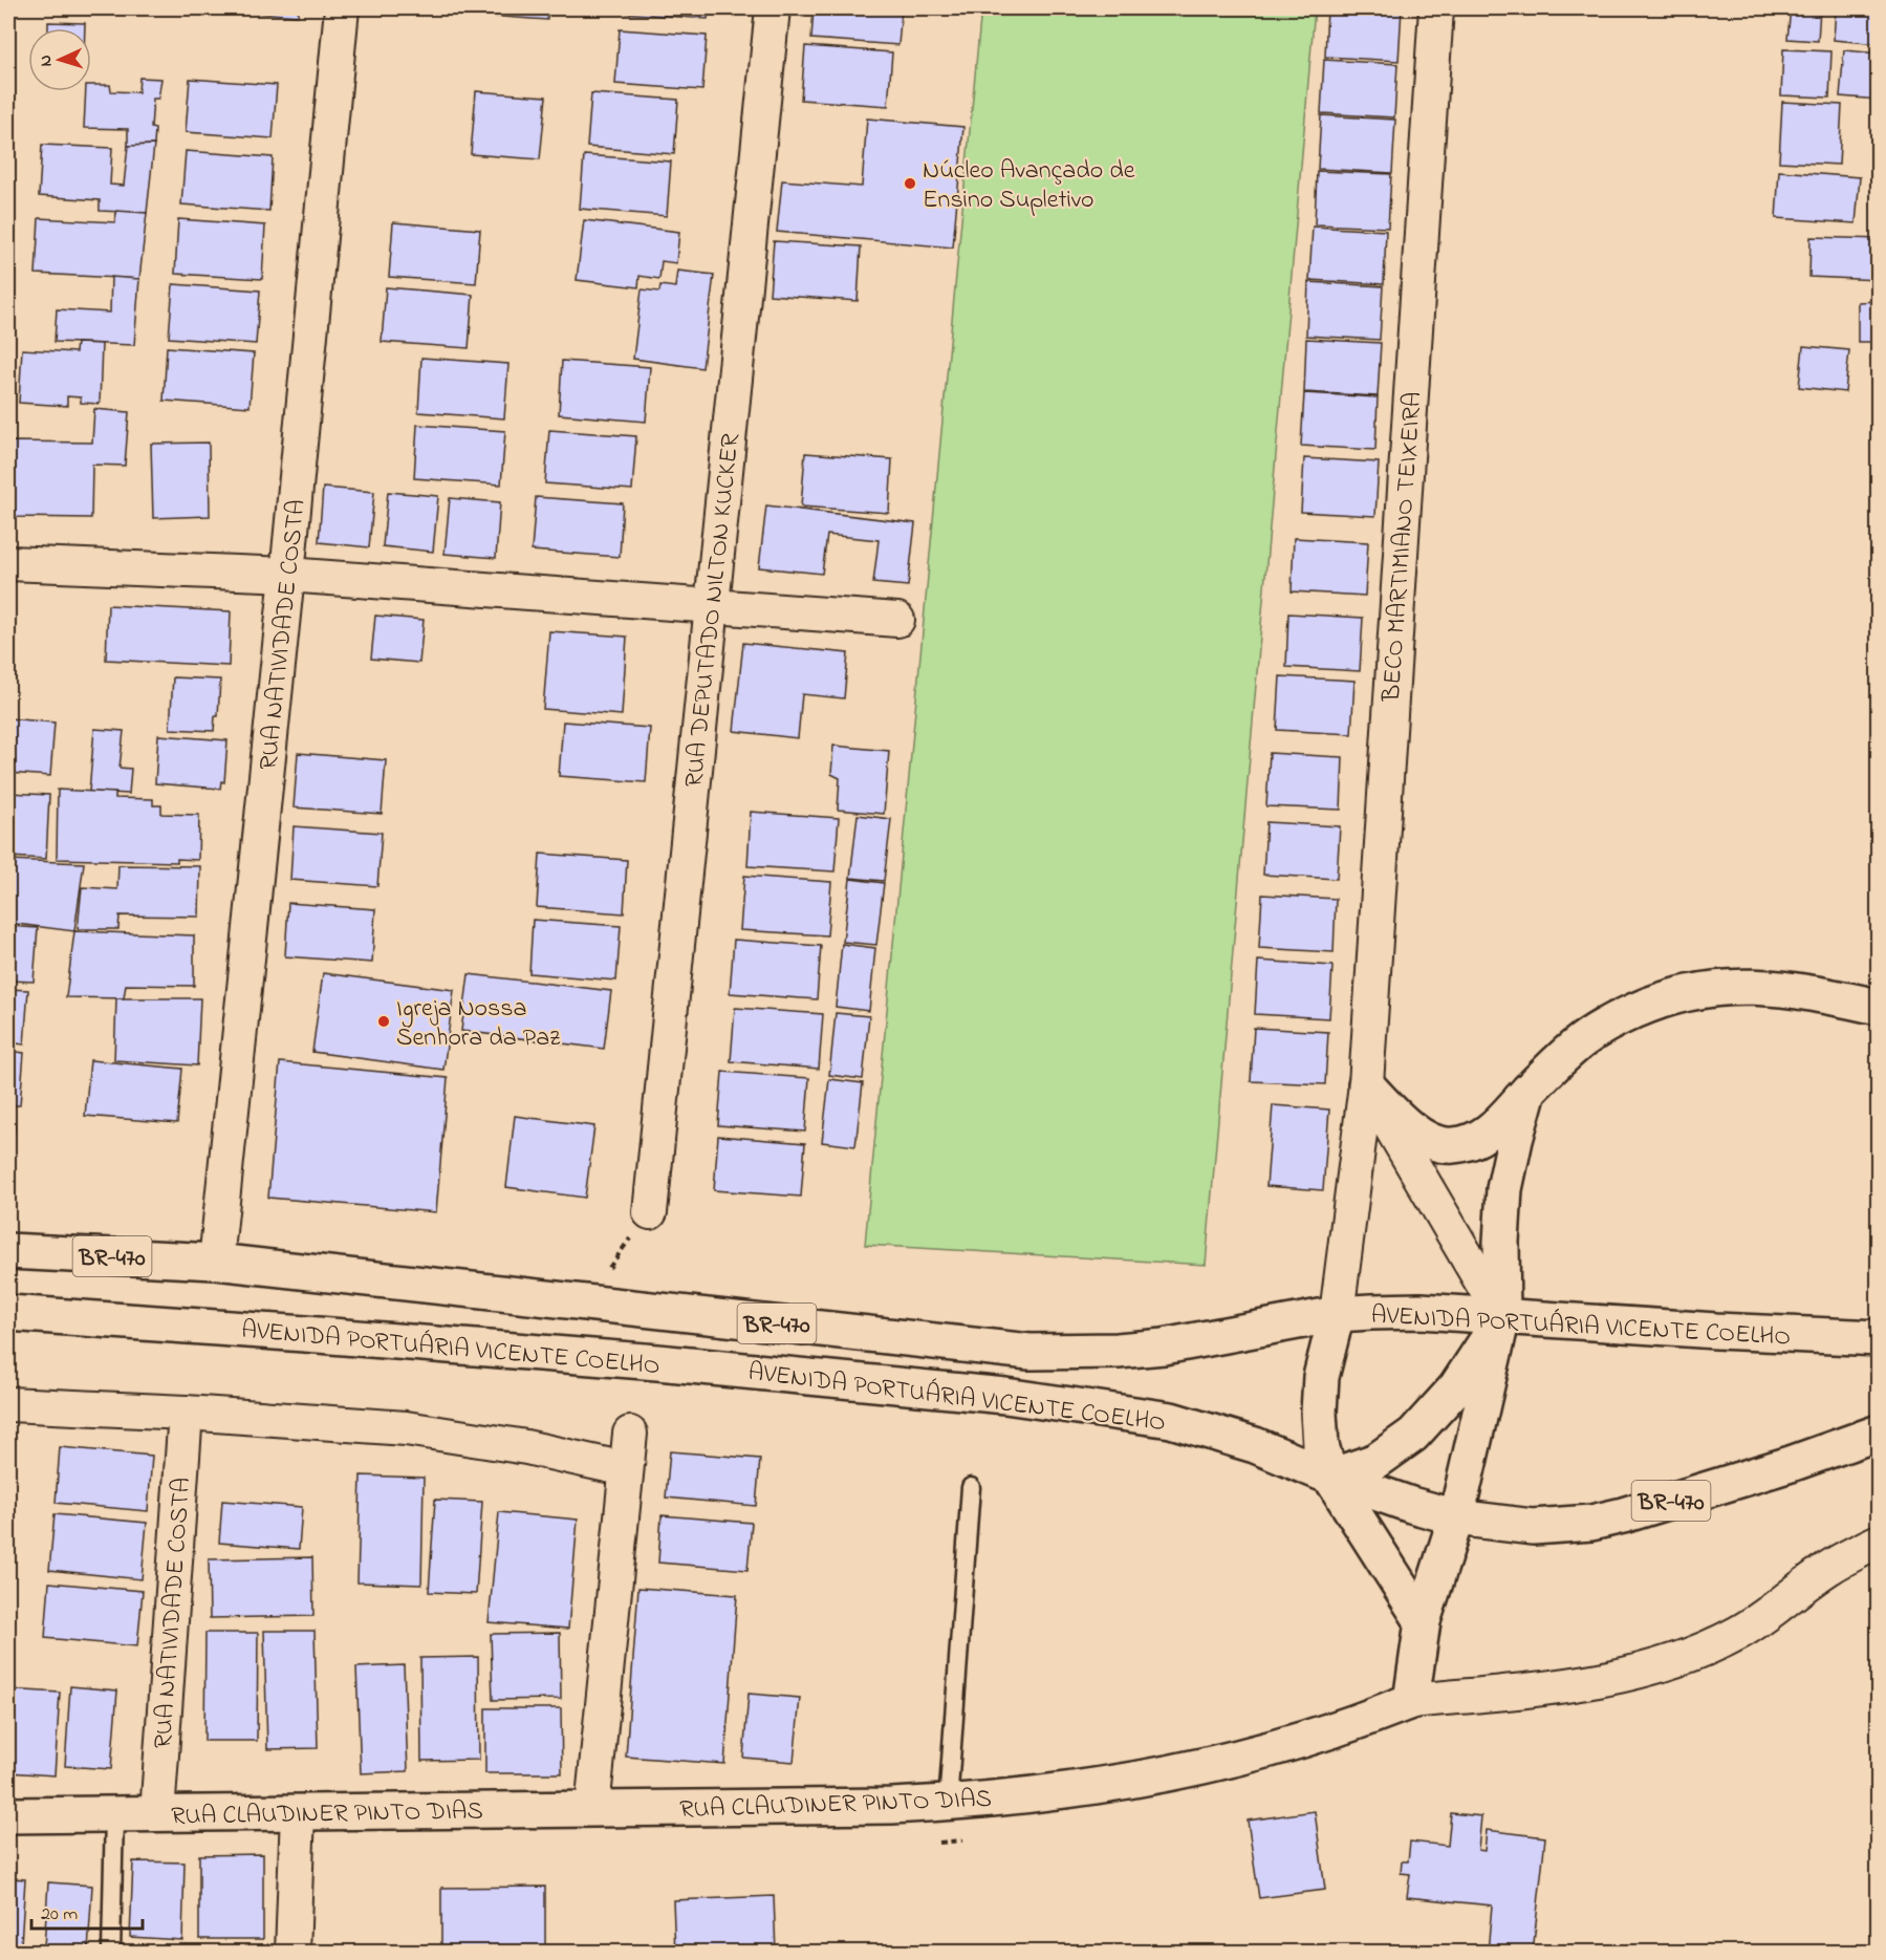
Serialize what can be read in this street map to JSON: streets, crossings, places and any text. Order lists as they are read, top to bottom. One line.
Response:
{"streets":{"main road":["BR-470","AVENIDA PORTUÁRIA VICENTE COELHO","RUA CLAUDINER PINTO DIAS"],"street":["BECO MARTIMIANO TEIXEIRA","RUA DEPUTADO NILTON KUCKER","RUA NATIVIDADE COSTA"]},"crossings":[["BECO MARTIMIANO TEIXEIRA","AVENIDA PORTUÁRIA VICENTE COELHO"],["RUA NATIVIDADE COSTA","AVENIDA PORTUÁRIA VICENTE COELHO"],["RUA NATIVIDADE COSTA","RUA CLAUDINER PINTO DIAS"]],"places":["Núcleo Avançado de Ensino Supletivo","Igreja Nossa Senhora da Paz"],"scale_bar":"20 m","north":"left"}
